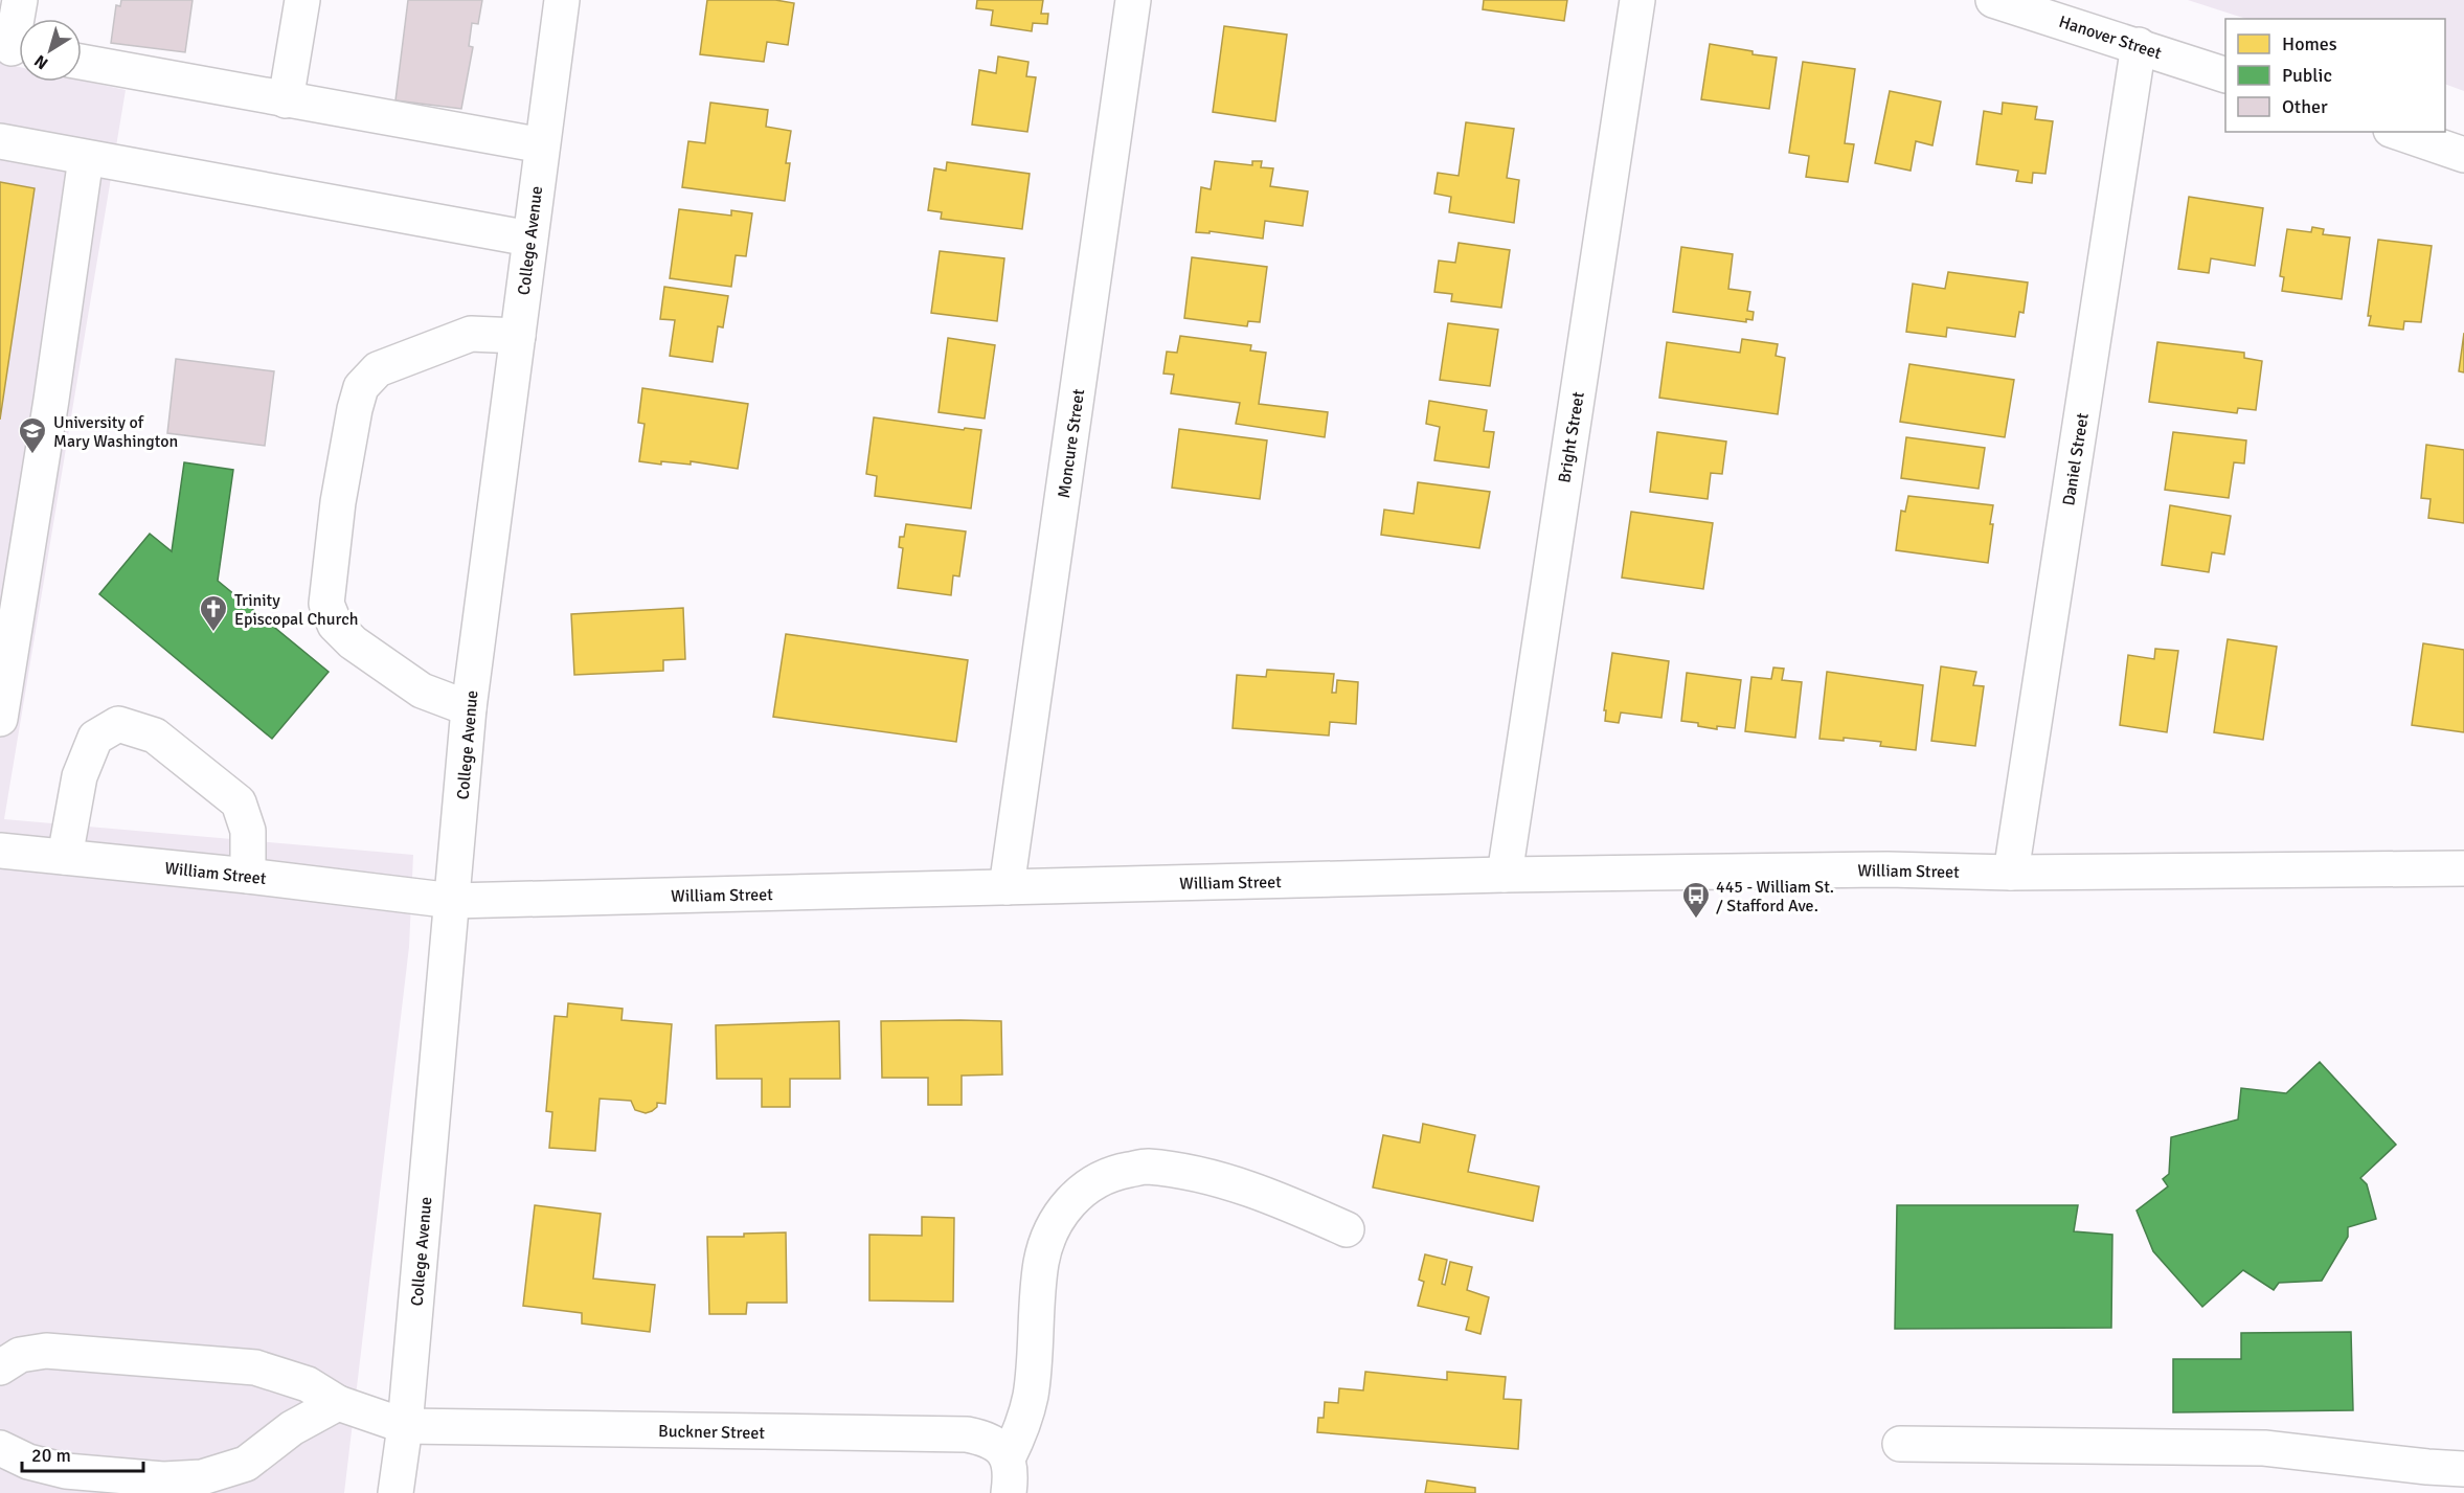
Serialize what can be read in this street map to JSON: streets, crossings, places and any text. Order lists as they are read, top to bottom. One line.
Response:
{"streets":{"street":["Hanover Street","College Avenue","Bright Street","Moncure Street","Daniel Street","William Street","Buckner Street"]},"crossings":[["Hanover Street","Daniel Street"],["College Avenue","William Street"],["College Avenue","Buckner Street"],["Bright Street","William Street"],["Moncure Street","William Street"],["Daniel Street","William Street"]],"places":{"school or university":["University of Mary Washington"],"church":["Trinity Episcopal Church"],"bus stop":["445 - William St. / Stafford Ave."]},"legend":["Homes","Public","Other"],"scale_bar":"20 m","north":"bottom left"}
